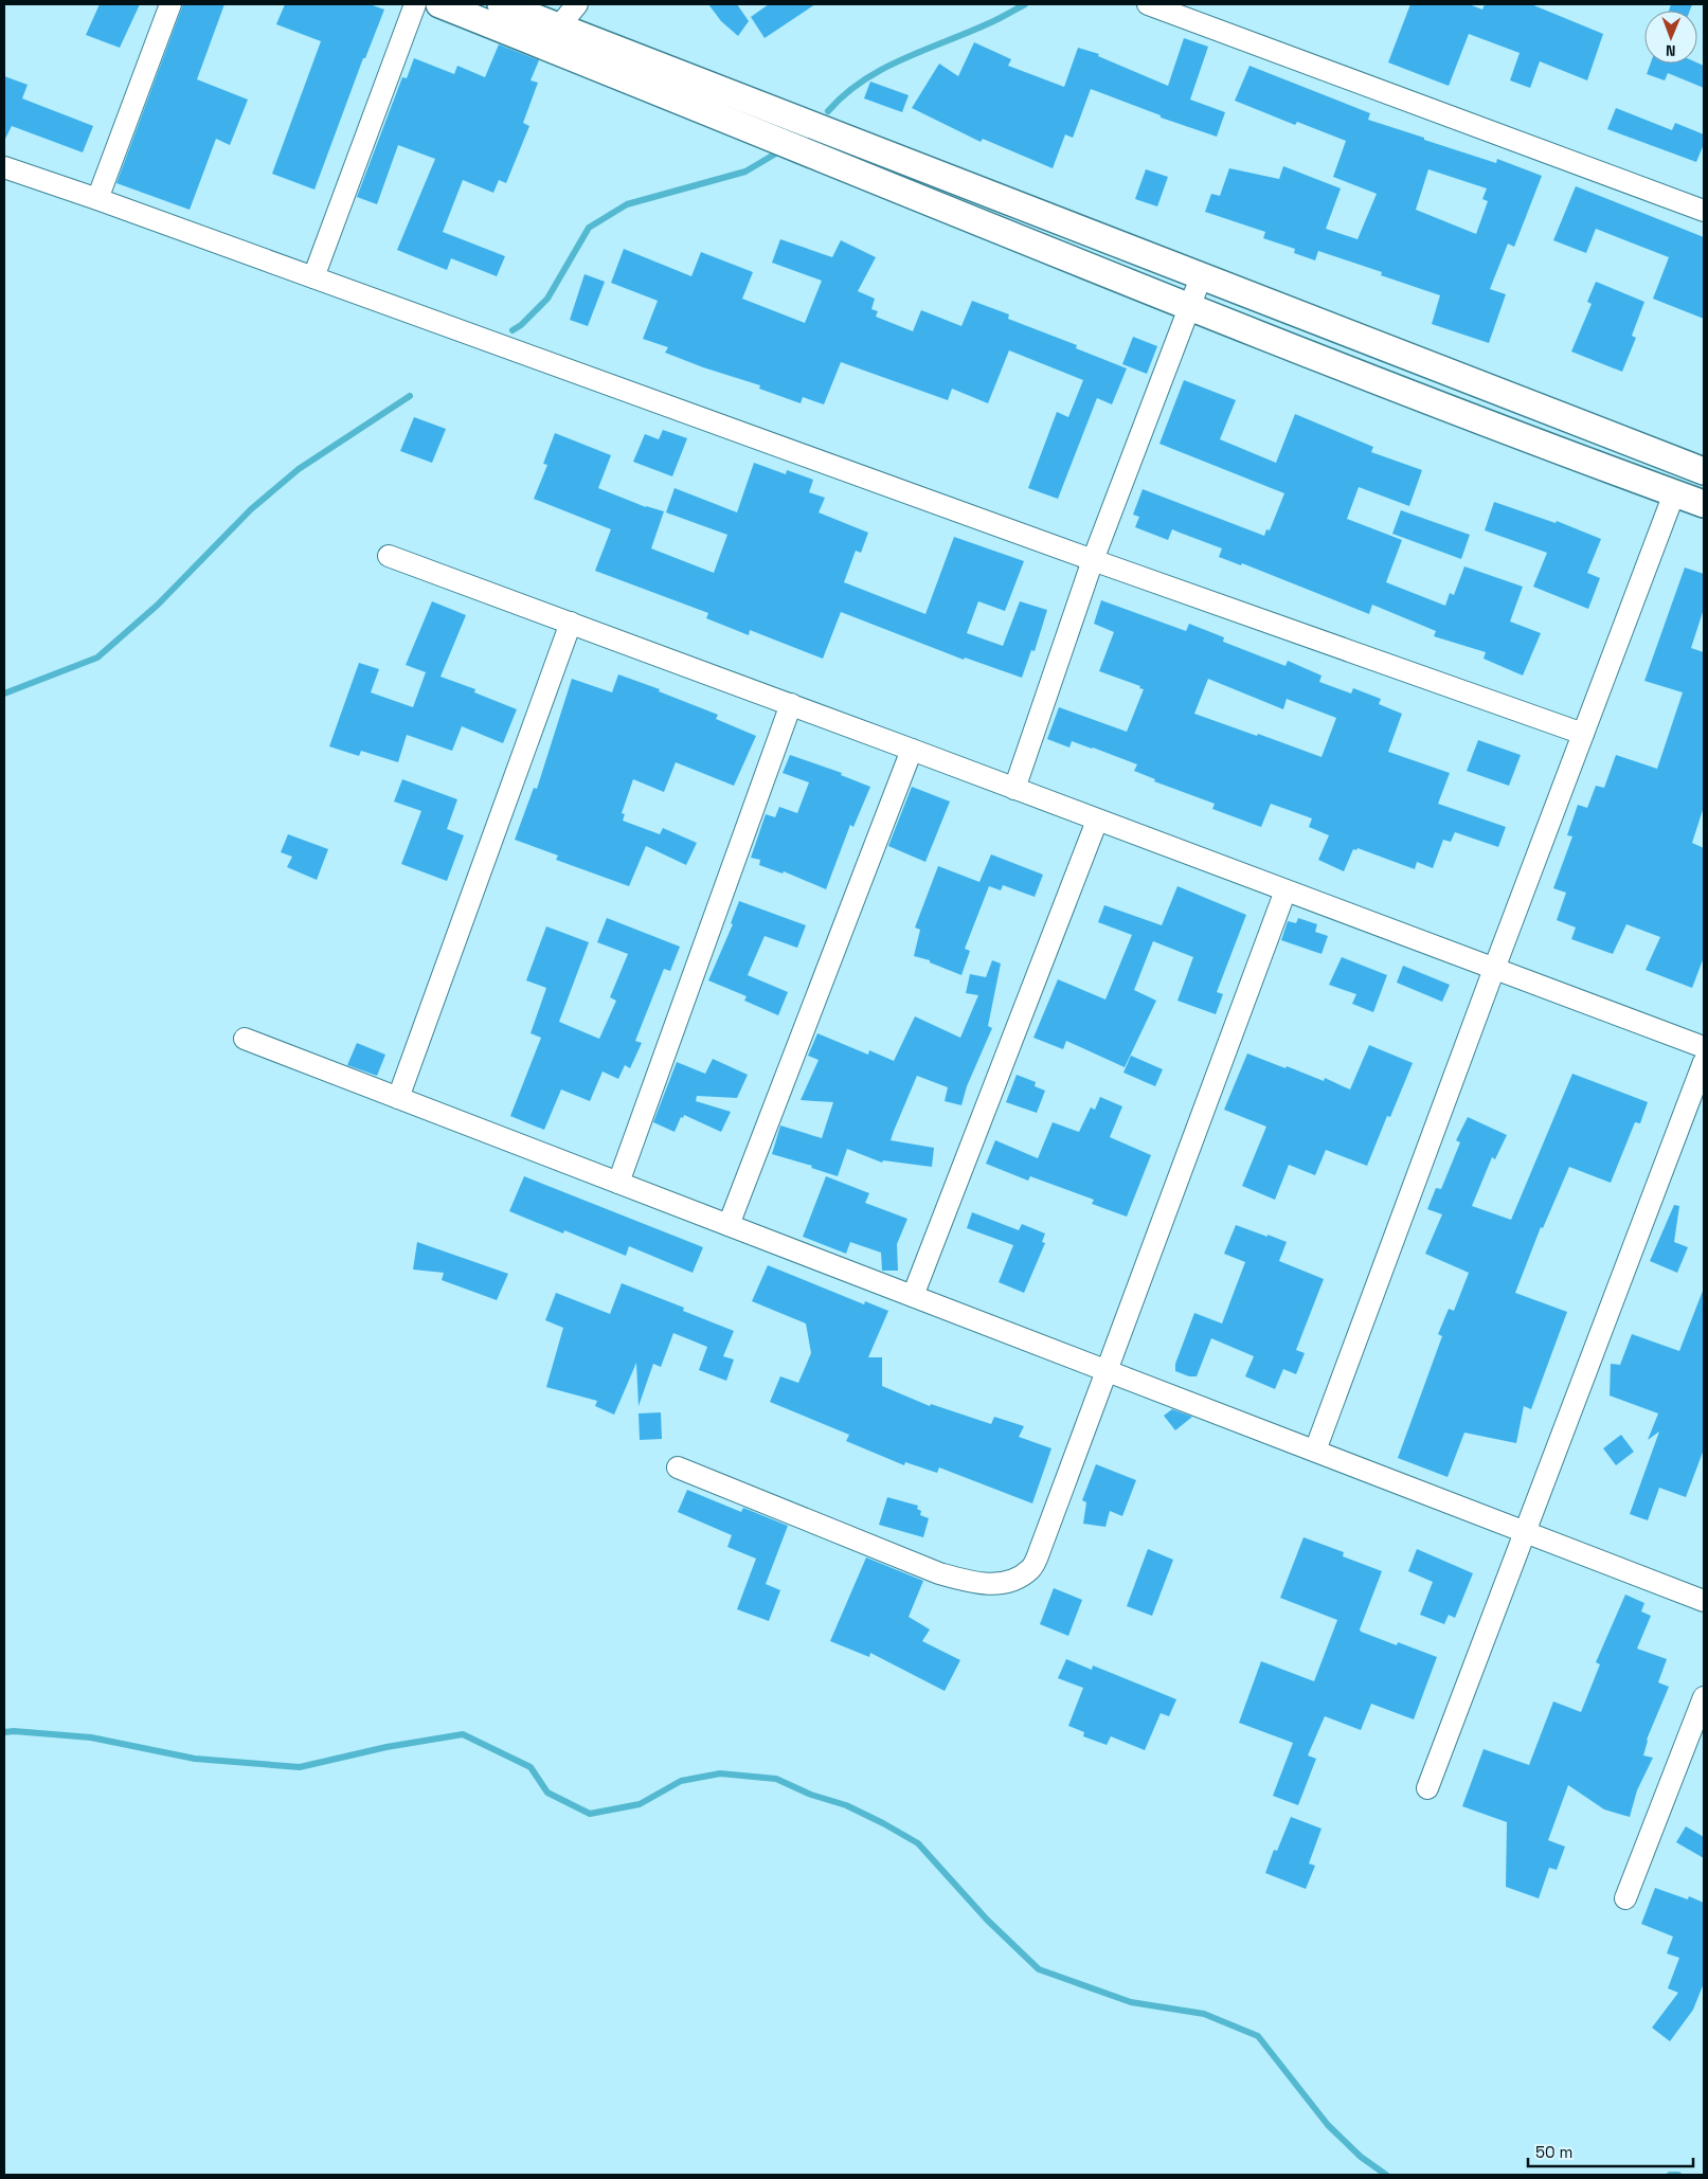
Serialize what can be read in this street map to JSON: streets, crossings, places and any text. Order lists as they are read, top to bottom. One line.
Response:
{"scale_bar":"50 m","north":"bottom"}
